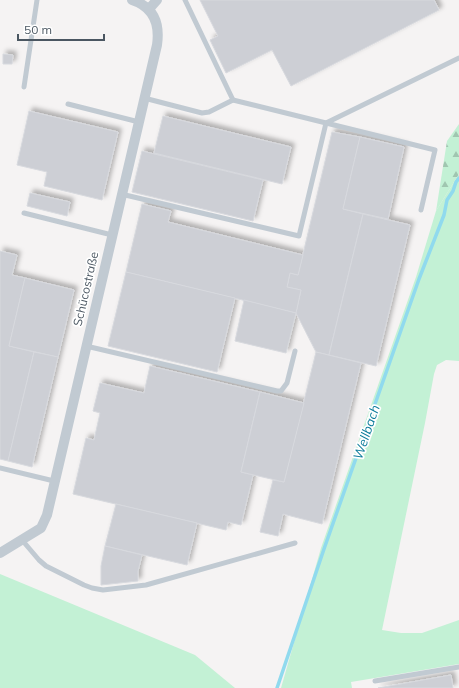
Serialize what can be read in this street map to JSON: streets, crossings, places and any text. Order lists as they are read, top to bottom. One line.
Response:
{"streets":{"street":["Schücostraße"]},"water":["Wellbach"],"scale_bar":"50 m"}
